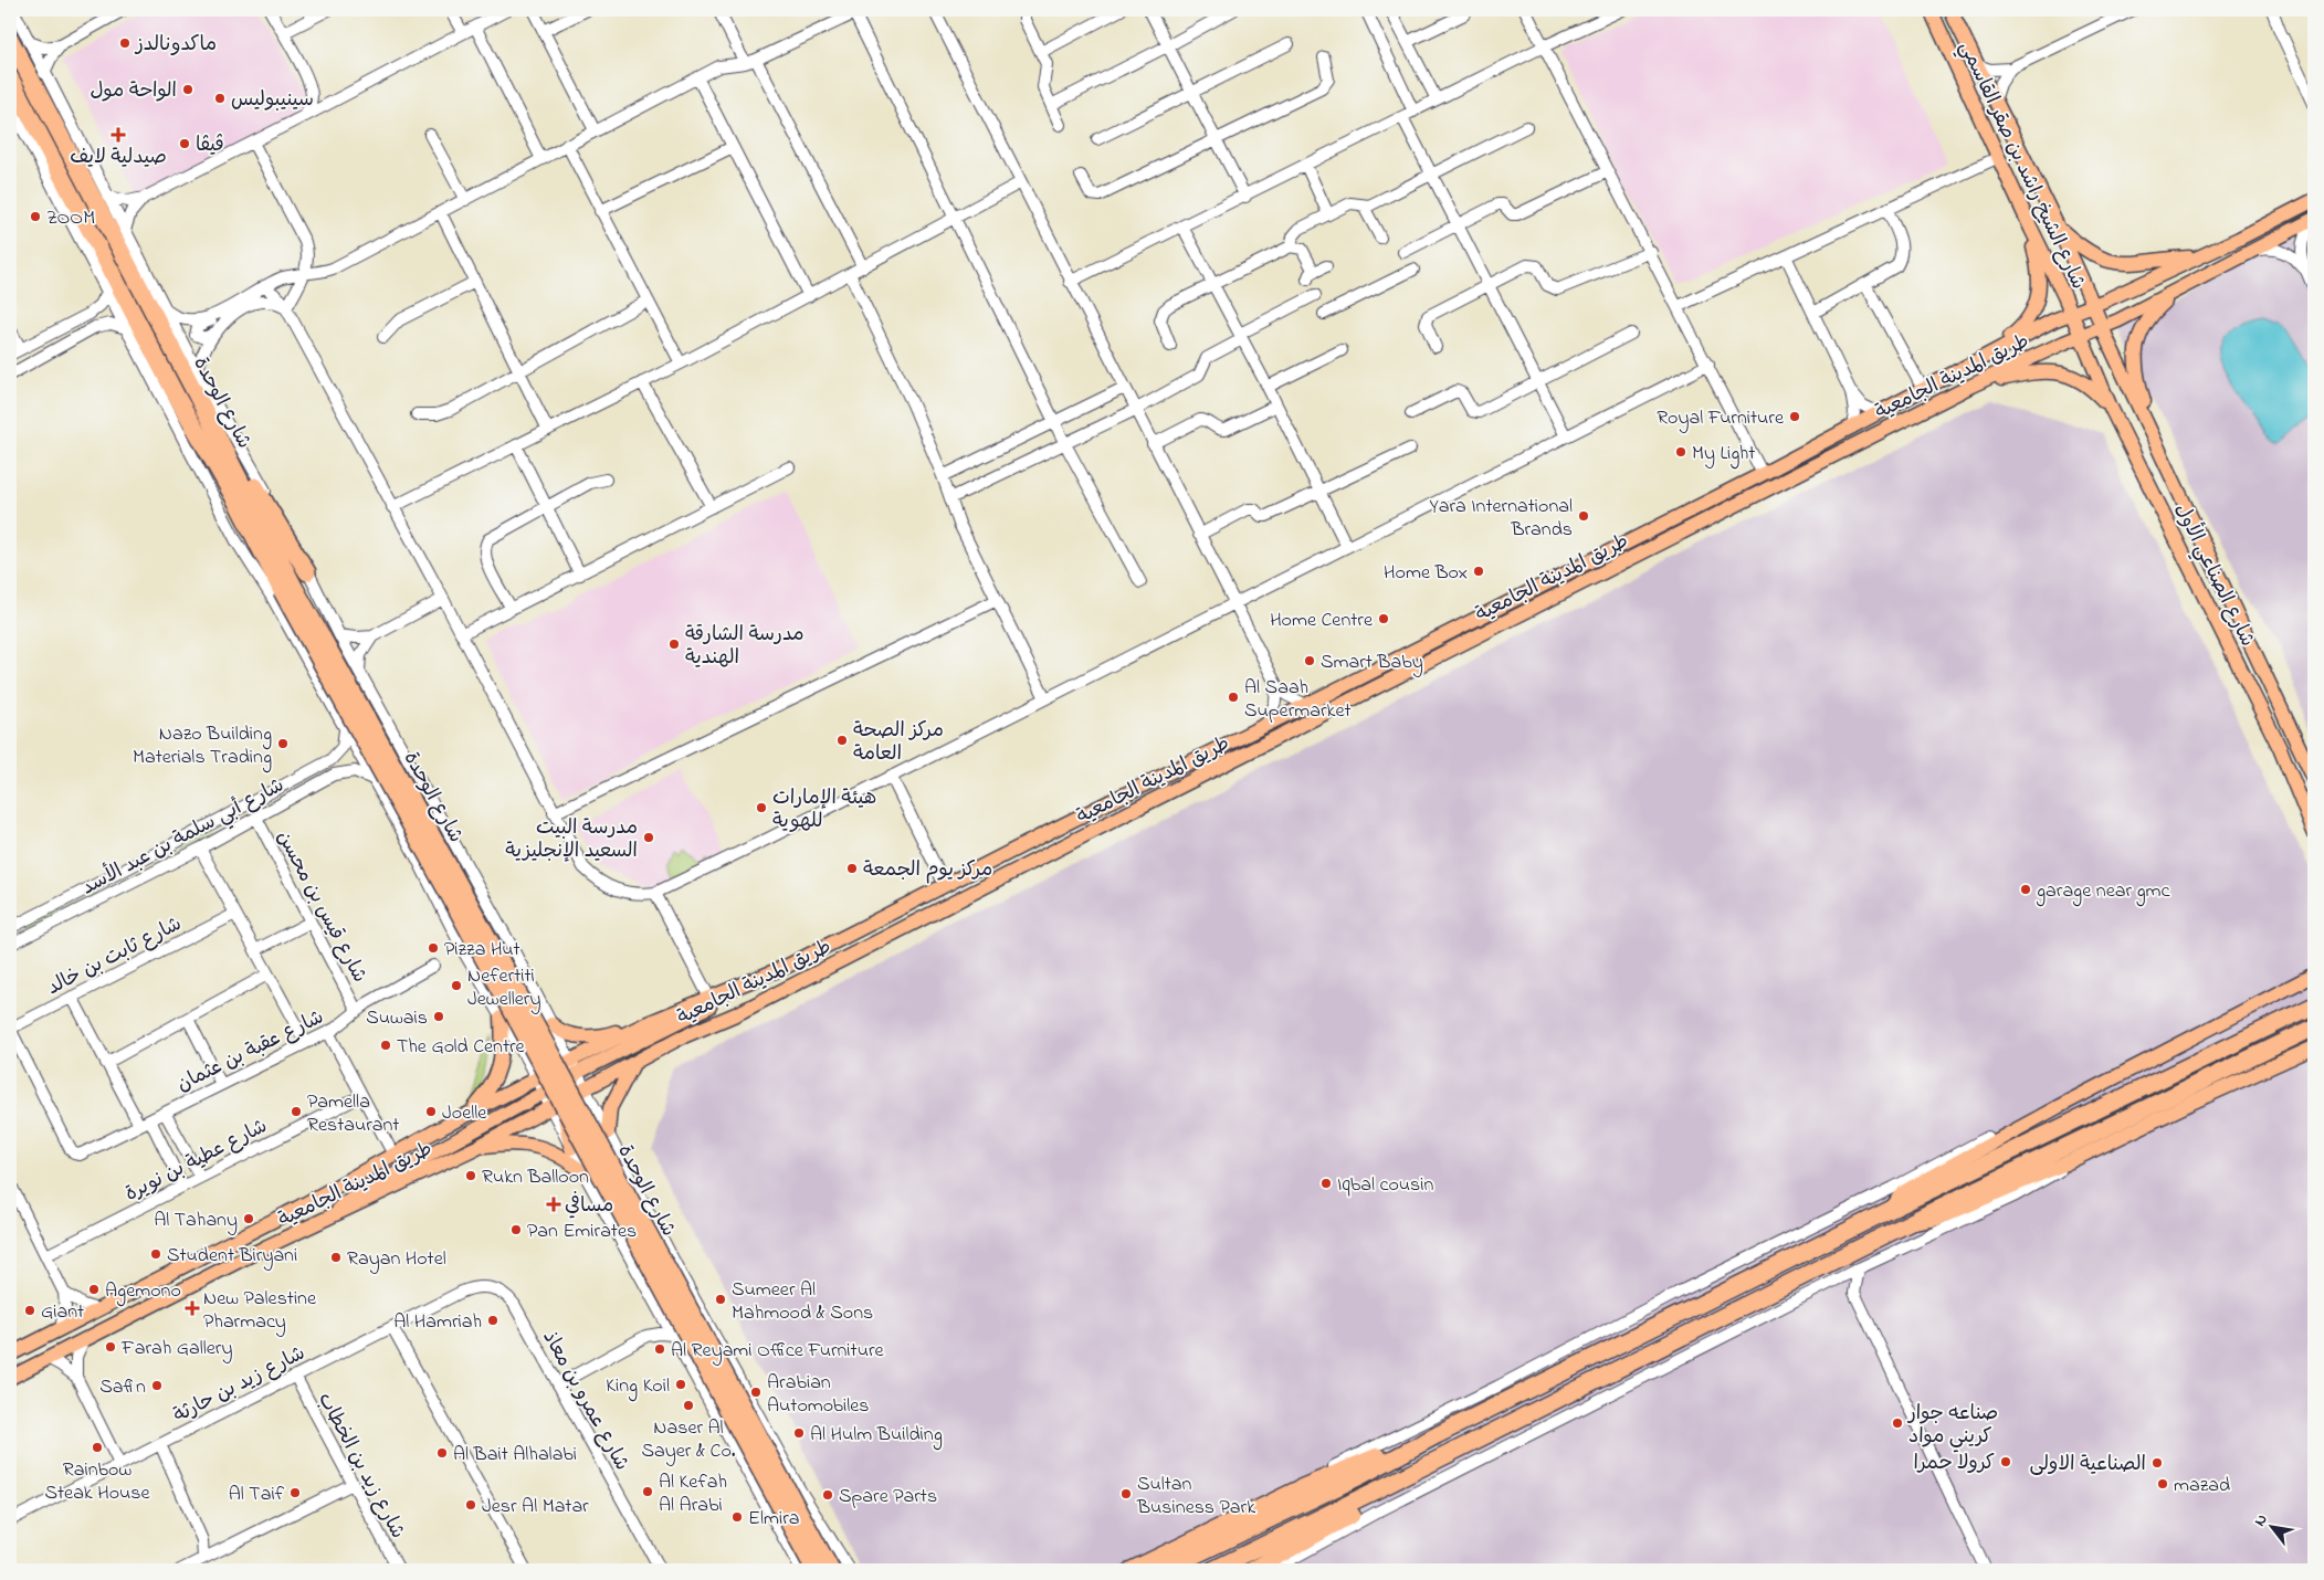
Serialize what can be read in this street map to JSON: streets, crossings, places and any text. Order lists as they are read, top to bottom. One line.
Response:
{"streets":{"highway":["شارع الوحدة"],"main road":["شارع الشيخ راشد بن صقر القاسمي","طريق المدينة الجامعية","شارع الصناعي الأول"],"street":["شارع أبي سلمة بن عبد الأسد","شارع قيس بن محسن","شارع ثابت بن خالد","شارع عقبة بن عثمان","شارع عطية بن نويرة","شارع زيد بن حارثة","شارع عمرو بن معاذ","شارع زيد بن الخطاب"]},"crossings":[["شارع الشيخ راشد بن صقر القاسمي","طريق المدينة الجامعية"],["شارع الشيخ راشد بن صقر القاسمي","شارع الصناعي الأول"],["طريق المدينة الجامعية","شارع الصناعي الأول"],["شارع أبي سلمة بن عبد الأسد","شارع قيس بن محسن"],["شارع قيس بن محسن","شارع عقبة بن عثمان"],["شارع ثابت بن خالد","شارع عقبة بن عثمان"],["شارع زيد بن حارثة","شارع عمرو بن معاذ"],["شارع زيد بن حارثة","شارع زيد بن الخطاب"]],"places":{"other":["ماكدونالدز","الواحة مول","سينيبوليس","ڤيڤا","ZOOM","Royal Furniture","My Light","Yara International Brands","Home Box","Home Centre","مدرسة الشارقة الهندية","Smart Baby","Al Saah Supermarket","مركز الصحة العامة","Nazo Building Materials Trading","هيئة الإمارات للهوية","مدرسة البيت السعيد الإنجليزية","مركز يوم الجمعة","garage near gmc","Pizza Hut","Nefertiti Jewellery","Suwais","The Gold Centre","Pamella Restaurant","Joelle","Rukn Balloon","Iqbal cousin","Al Tahany","Pan Emirates","Student Biryani","Rayan Hotel","Agemono","Sumeer Al Mahmood & Sons","Giant","Al Hamriah","Farah Gallery","Al Reyami Office Furniture","King Koil","Safin","Arabian Automobiles","Naser Al Sayer & Co.","صناعه جوار كريني مواد","Al Hulm Building","Rainbow Steak House","Al Bait Alhalabi","كرولا حمرا","الصناعية الاولى","mazad","Al Kefah Al Arabi","Al Taif","Sultan Business Park","Spare Parts","Jesr Al Matar","Elmira"],"health":["صيدلية لايف","مسافي","New Palestine Pharmacy"]},"north":"top left"}
